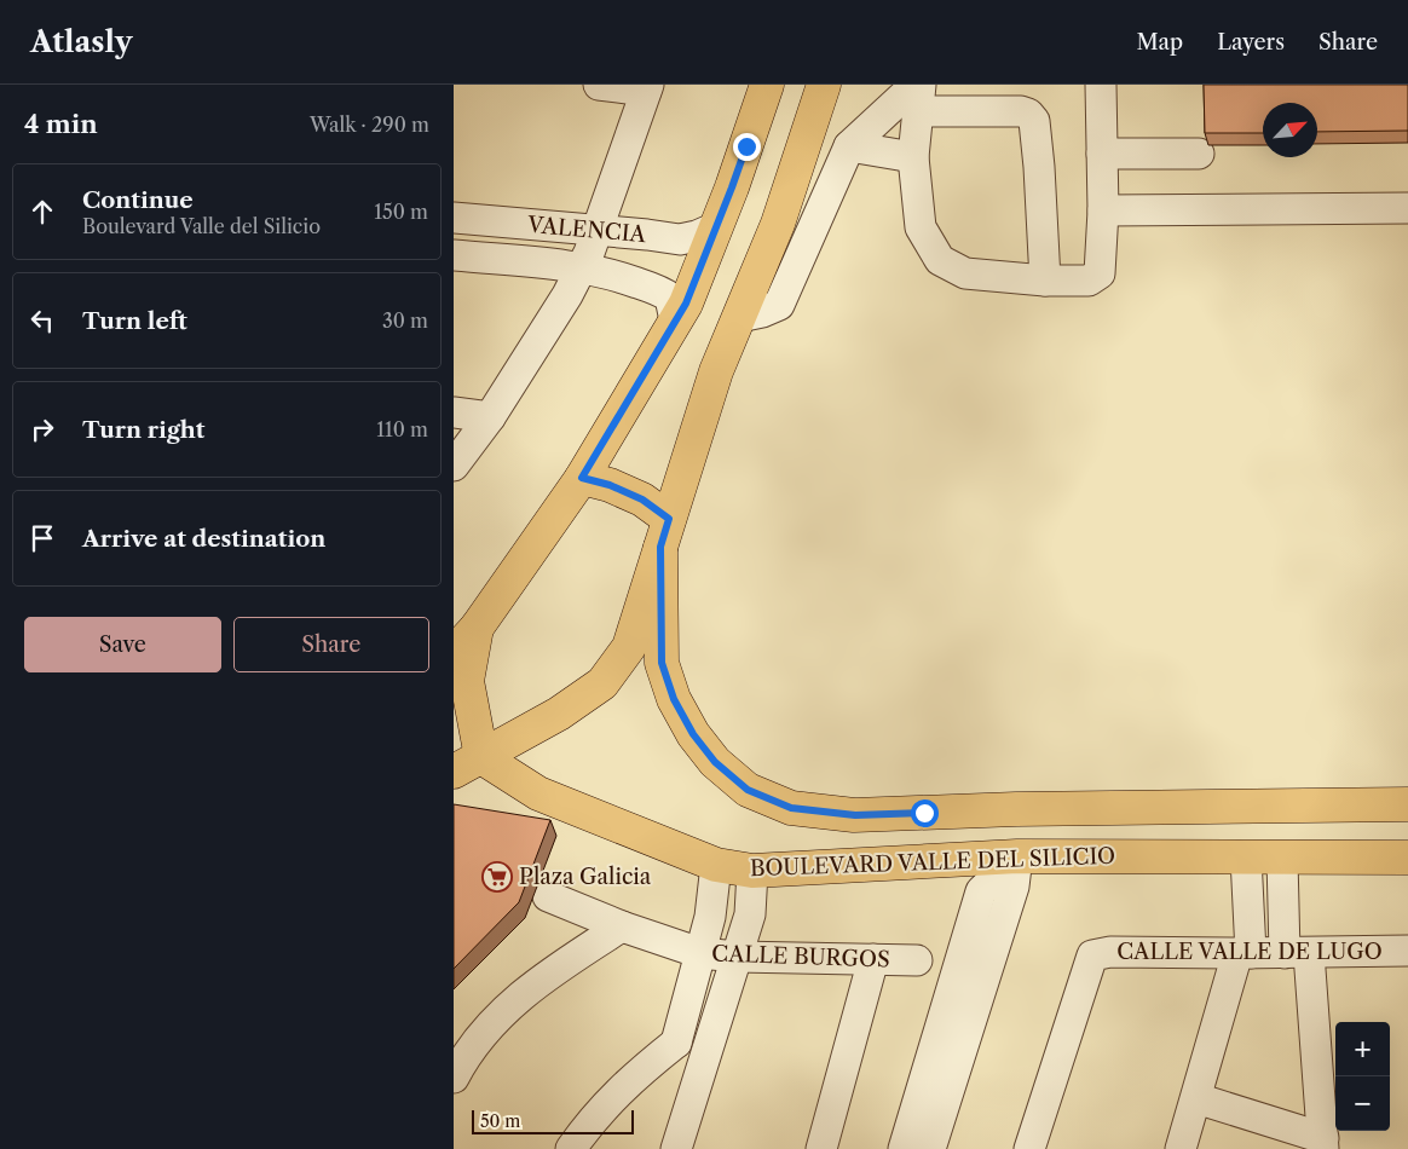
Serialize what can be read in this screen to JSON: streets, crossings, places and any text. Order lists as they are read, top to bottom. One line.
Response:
{"streets":{"main road":["BOULEVARD VALLE DEL SILICIO"],"street":["VALENCIA","CALLE VALLE DE LUGO","CALLE BURGOS"]},"places":{"supermarket":["Plaza Galicia"]},"scale_bar":"50 m","north":"top right","page":{"header":"Atlasly","nav":["Map","Layers","Share"],"heading":["4 min","Walk · 290 m"],"list":[["Continue","Boulevard Valle del Silicio","150 m"],["Turn left","30 m"],["Turn right","110 m"],"Arrive at destination"],"buttons":["Save","Share"],"map_buttons":["+","−"],"scale":"50 m"}}
